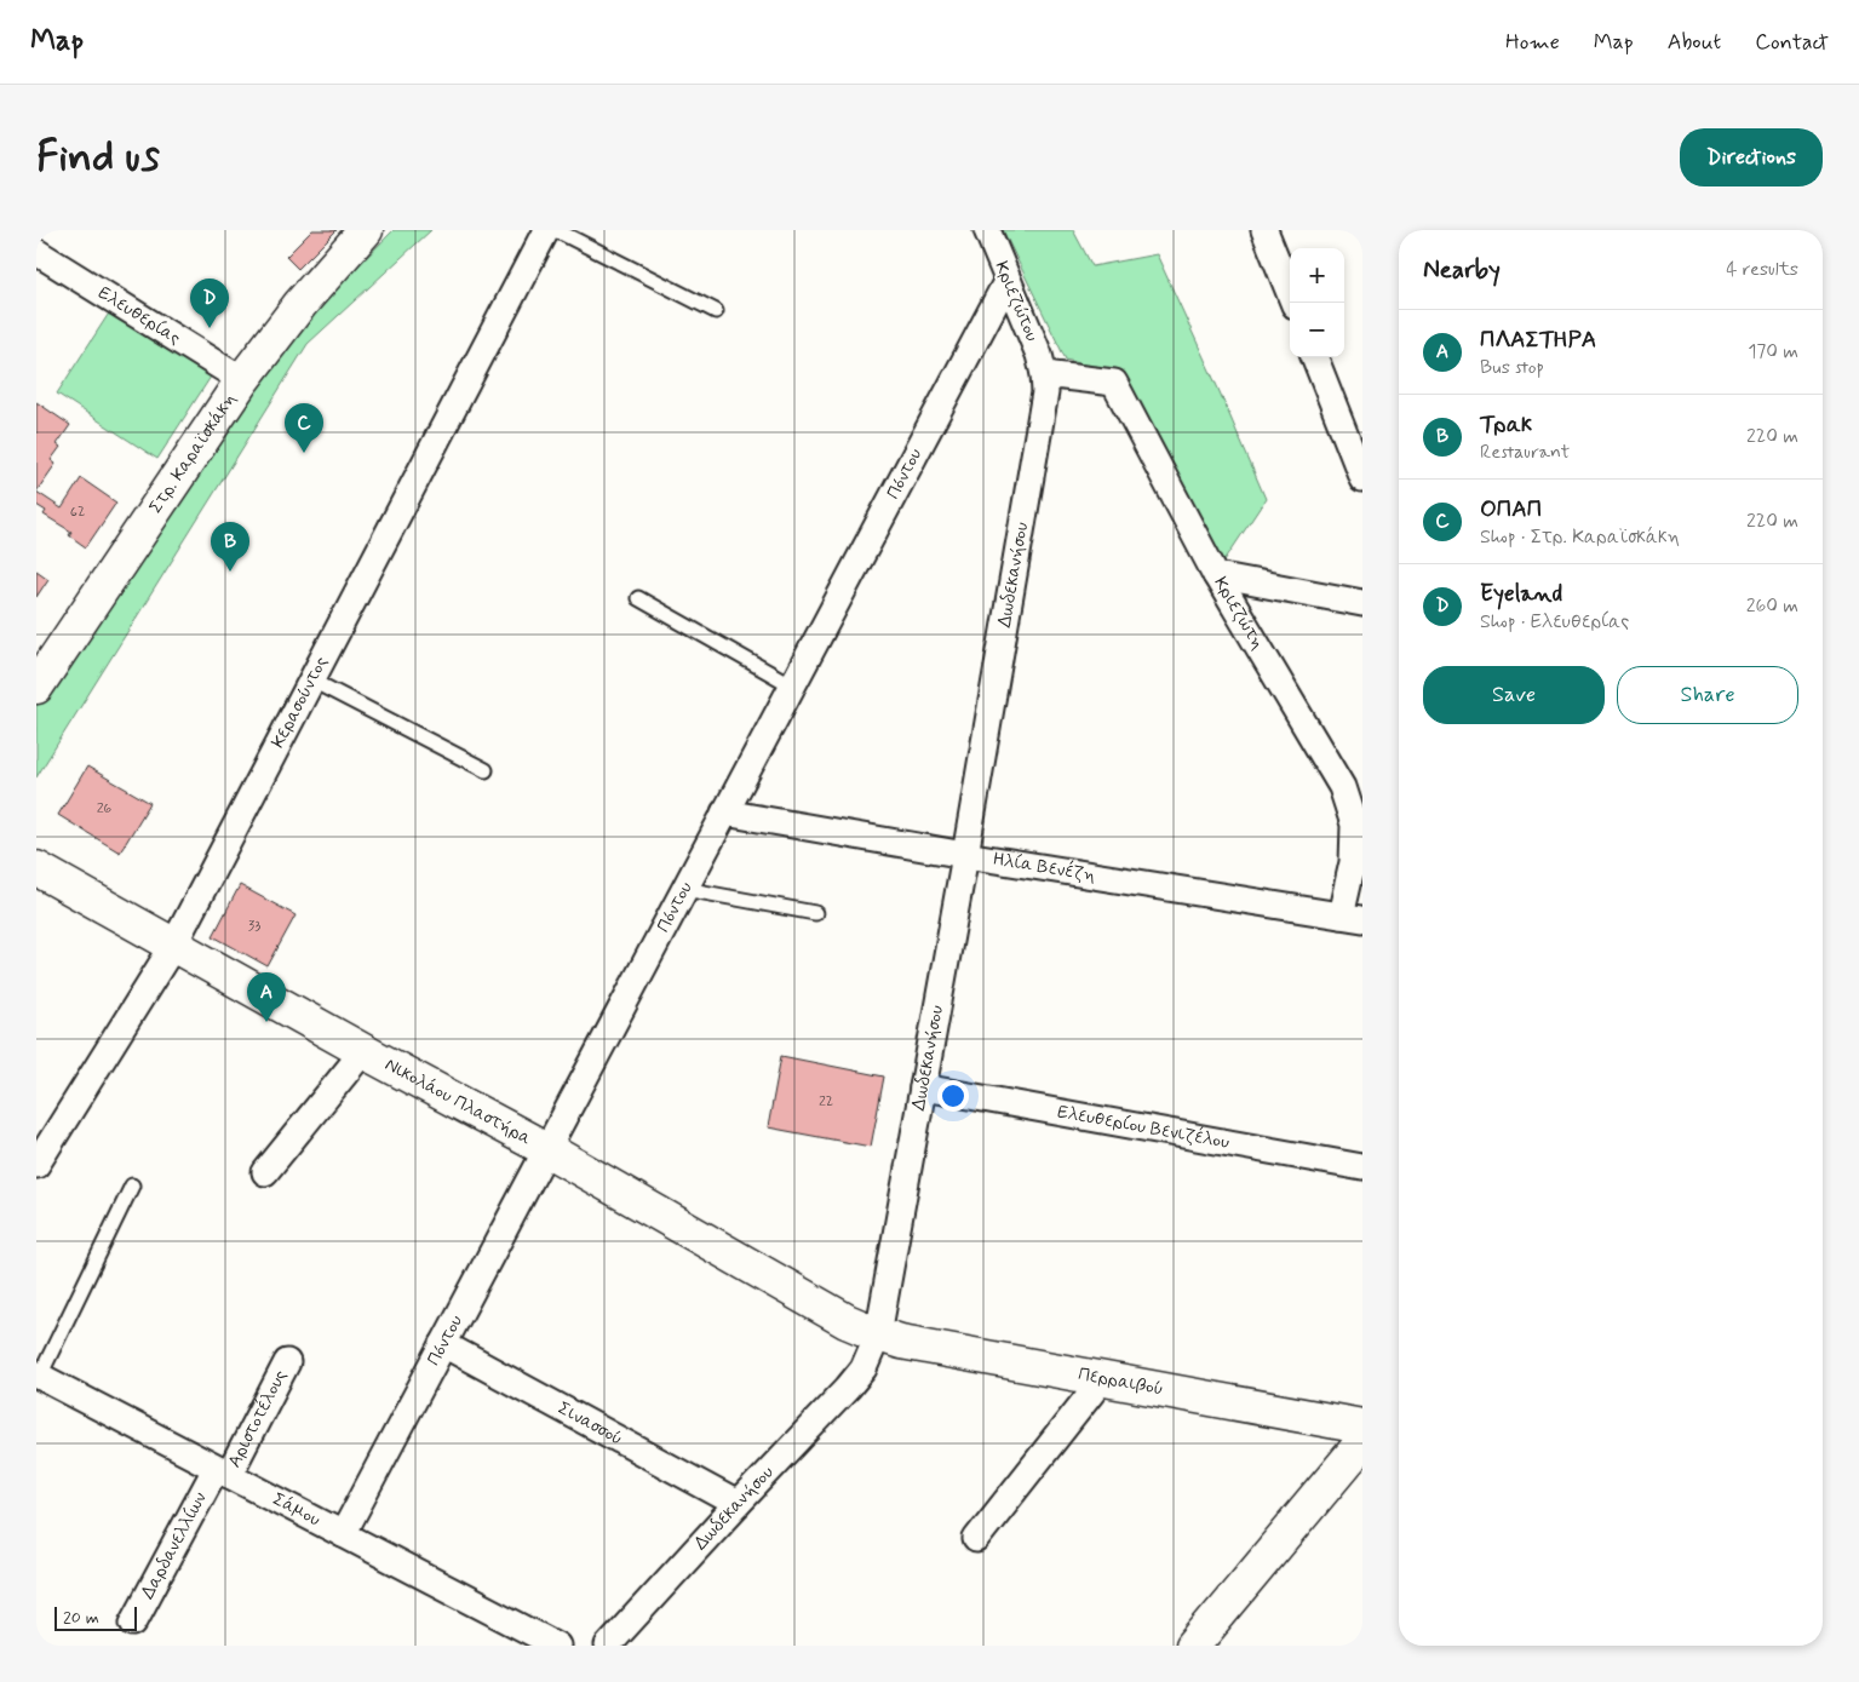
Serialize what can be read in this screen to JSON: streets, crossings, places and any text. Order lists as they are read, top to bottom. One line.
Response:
{"streets":{"street":["Κριεζώτου","Ελευθερίας","Στρ. Καραϊσκάκη","Πόντου","Δωδεκανήσου","Κριεζώτη","Κερασούντος","Ηλία Βενέζη","Νικολάου Πλαστήρα","Ελευθερίου Βενιζέλου","Περραιβού","Αριστοτέλους","Σινασσού","Σάμου","Δαρδανελλίων"]},"crossings":[["Κριεζώτου","Πόντου"],["Κριεζώτου","Δωδεκανήσου"],["Κριεζώτου","Κριεζώτη"],["Ελευθερίας","Στρ. Καραϊσκάκη"],["Πόντου","Ηλία Βενέζη"],["Πόντου","Νικολάου Πλαστήρα"],["Πόντου","Σινασσού"],["Πόντου","Σάμου"],["Δωδεκανήσου","Κριεζώτη"],["Δωδεκανήσου","Ηλία Βενέζη"],["Δωδεκανήσου","Νικολάου Πλαστήρα"],["Δωδεκανήσου","Ελευθερίου Βενιζέλου"],["Δωδεκανήσου","Περραιβού"],["Δωδεκανήσου","Σινασσού"],["Κριεζώτη","Ηλία Βενέζη"],["Κερασούντος","Νικολάου Πλαστήρα"],["Νικολάου Πλαστήρα","Περραιβού"],["Αριστοτέλους","Σάμου"],["Αριστοτέλους","Δαρδανελλίων"],["Σάμου","Δαρδανελλίων"]],"house_numbers":["62","26","33","22"],"scale_bar":"20 m","page":{"header":"Map","nav":["Home","Map","About","Contact"],"buttons":["Directions",["Save","Share"]],"title":"Find us","heading":["Nearby","4 results"],"map_buttons":["+","−"],"pins":["D","C","B","A"],"list":[{"mark":"A","name":"ΠΛΑΣΤΗΡΑ","note":"Bus stop","value":"170 m"},{"mark":"B","name":"Τρακ","note":"Restaurant","value":"220 m"},{"mark":"C","name":"ΟΠΑΠ","note":"Shop · Στρ. Καραϊσκάκη","value":"220 m"},{"mark":"D","name":"Eyeland","note":"Shop · Ελευθερίας","value":"260 m"}],"scale":"20 m"}}
